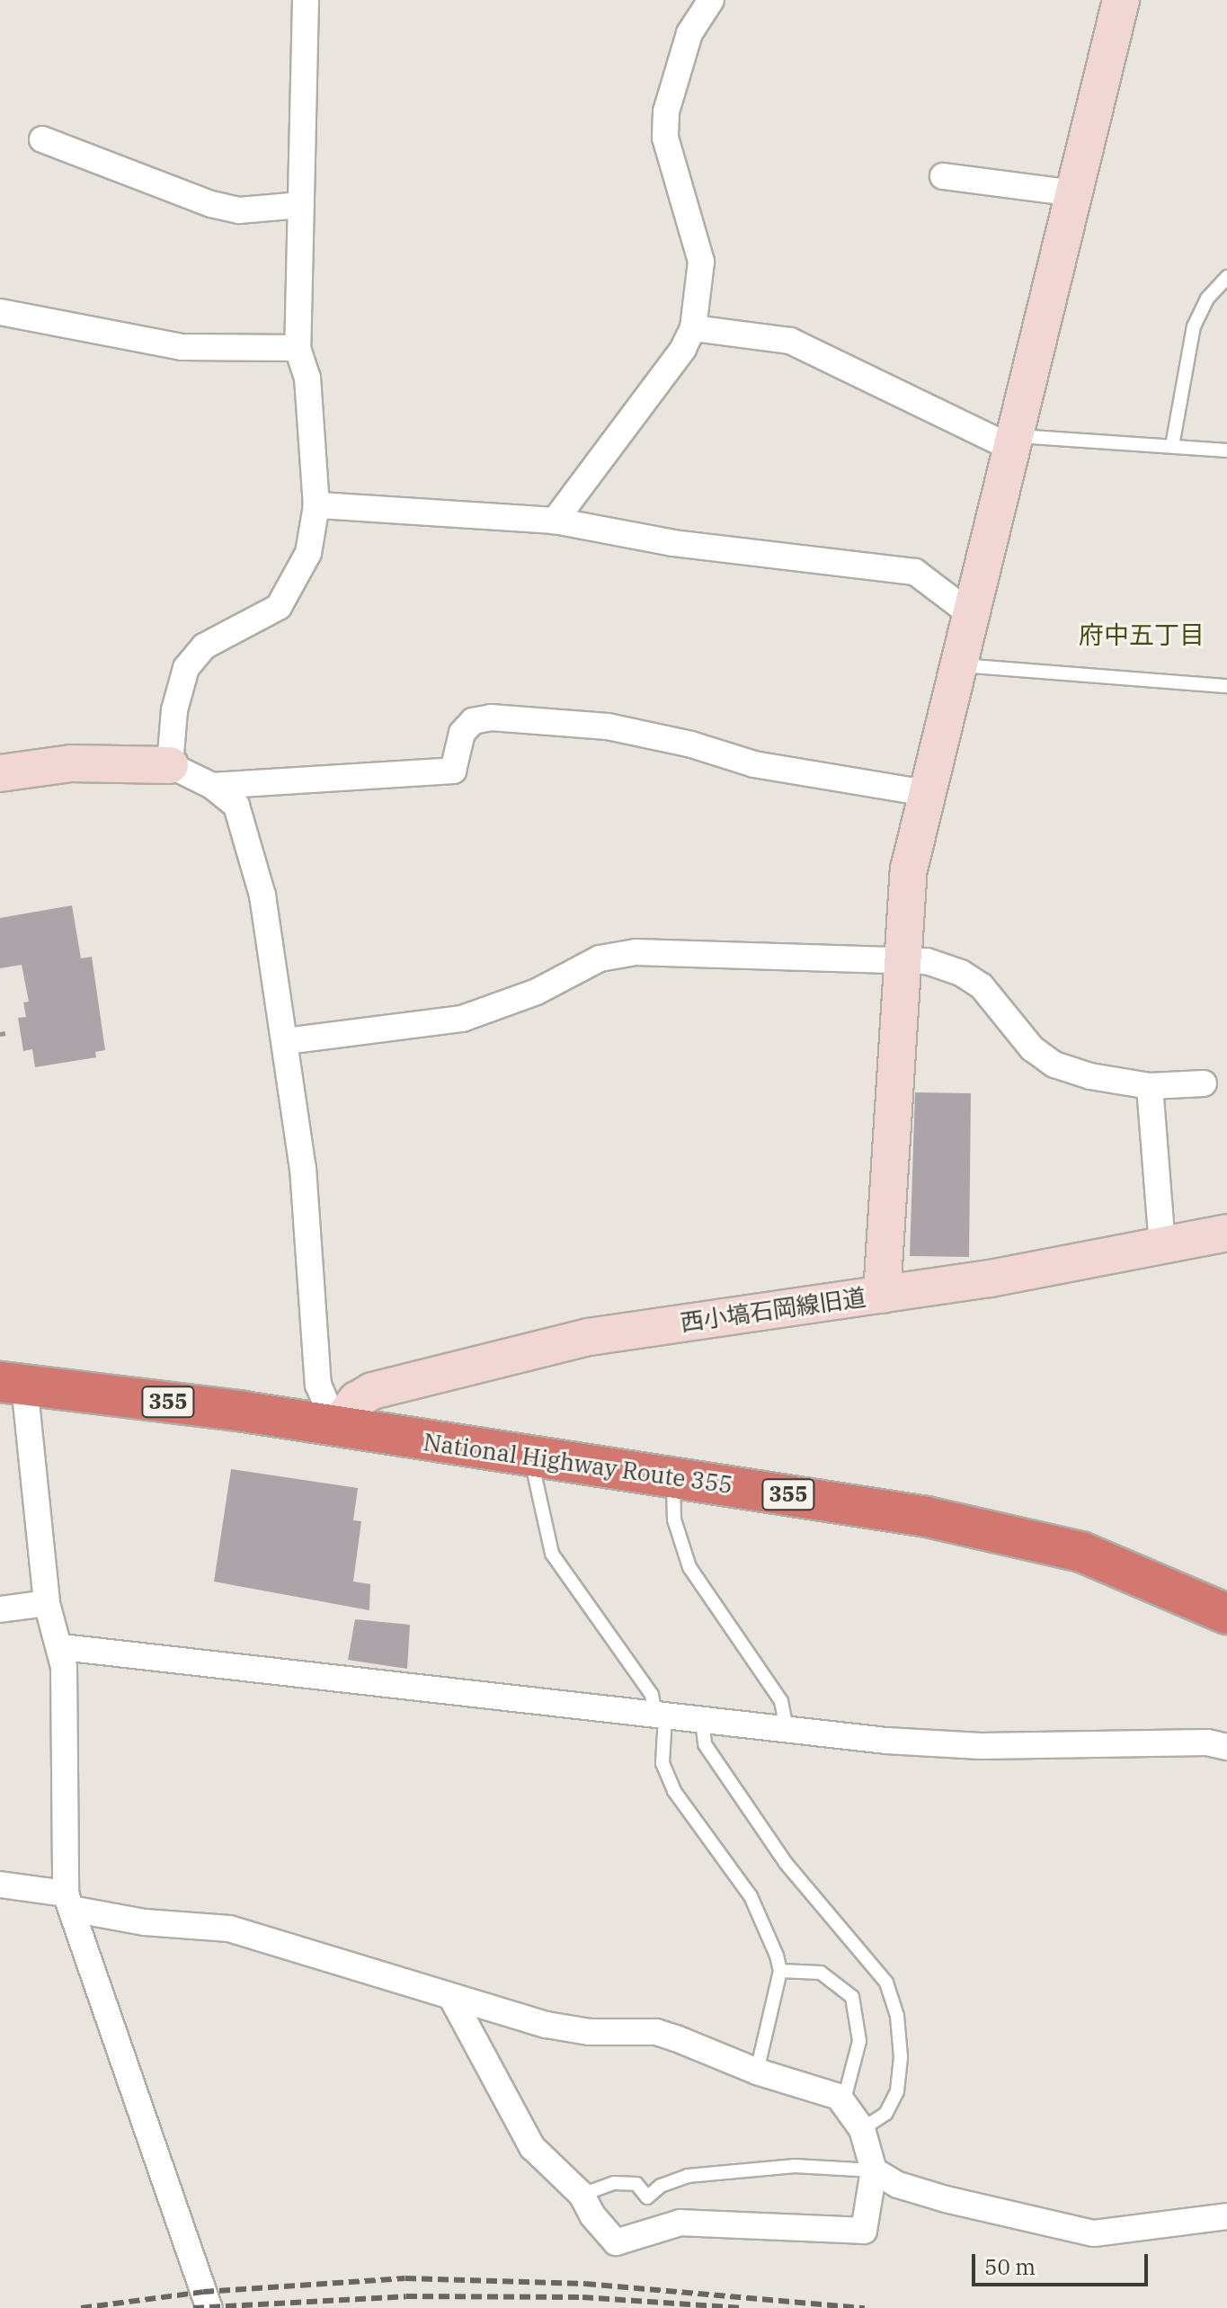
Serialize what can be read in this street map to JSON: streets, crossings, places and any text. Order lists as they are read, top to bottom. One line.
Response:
{"streets":{"highway":["355","National Highway Route 355"],"street":["西小塙石岡線旧道"]},"crossings":[["西小塙石岡線旧道","National Highway Route 355"]],"districts":["府中五丁目"],"scale_bar":"50 m"}
